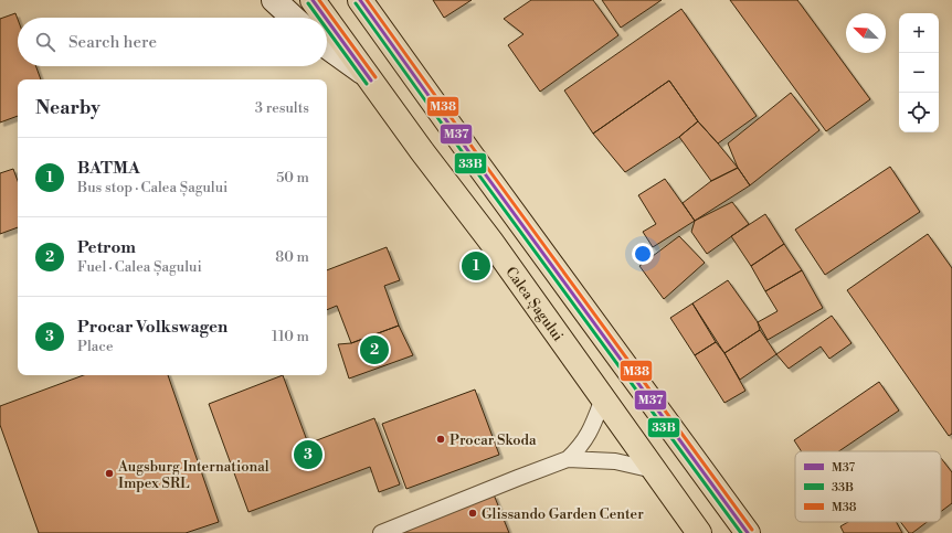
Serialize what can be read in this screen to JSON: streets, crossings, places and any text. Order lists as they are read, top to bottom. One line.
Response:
{"streets":{"main road":["Calea Șagului"]},"places":["Procar Skoda","Augsburg International Impex SRL","Glissando Garden Center"],"lines":["transit line M37","transit line M38","transit line 33B"],"legend":["M37","33B","M38"],"north":"top left","page":{"map_buttons":["+","−"],"search":"Search here","heading":["Nearby","3 results"],"list":[{"mark":"1","name":"BATMA","note":"Bus stop · Calea Șagului","value":"50 m"},{"mark":"2","name":"Petrom","note":"Fuel · Calea Șagului","value":"80 m"},{"mark":"3","name":"Procar Volkswagen","note":"Place","value":"110 m"}],"pins":["1","2","3"]}}
